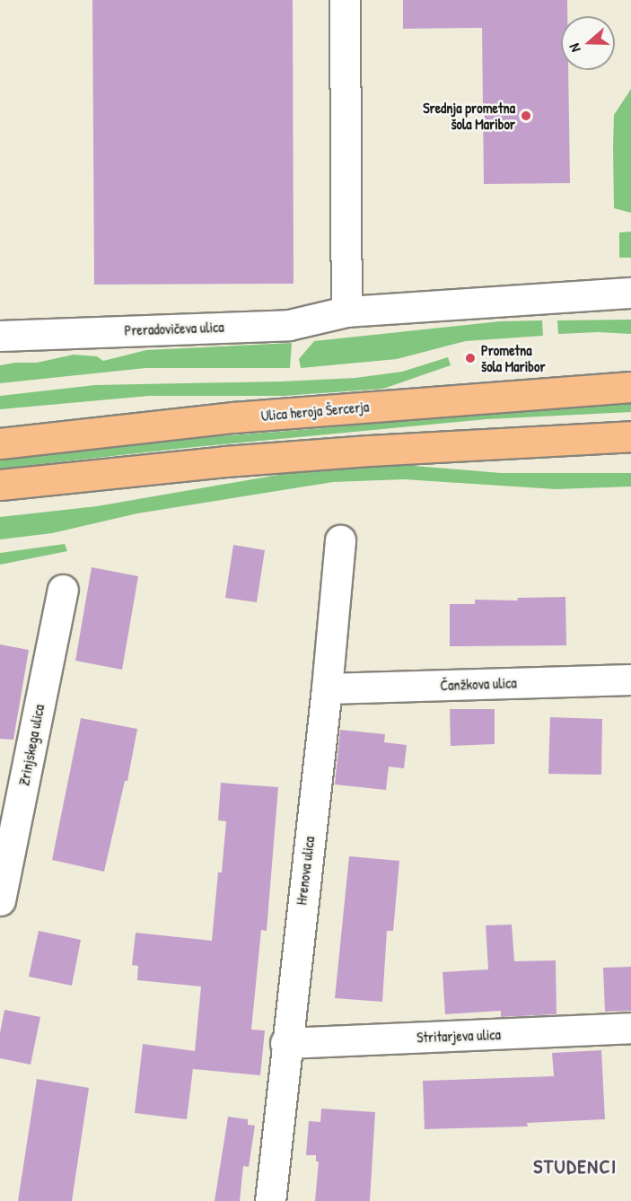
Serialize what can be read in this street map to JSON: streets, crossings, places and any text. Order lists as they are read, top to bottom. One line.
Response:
{"streets":{"main road":["Ulica heroja Šercerja"],"street":["Preradovičeva ulica","Čanžkova ulica","Zrinjskega ulica","Hrenova ulica","Stritarjeva ulica"]},"crossings":[["Čanžkova ulica","Hrenova ulica"],["Hrenova ulica","Stritarjeva ulica"]],"districts":["STUDENCI"],"places":["Srednja prometna šola Maribor","Prometna šola Maribor"],"north":"left"}
